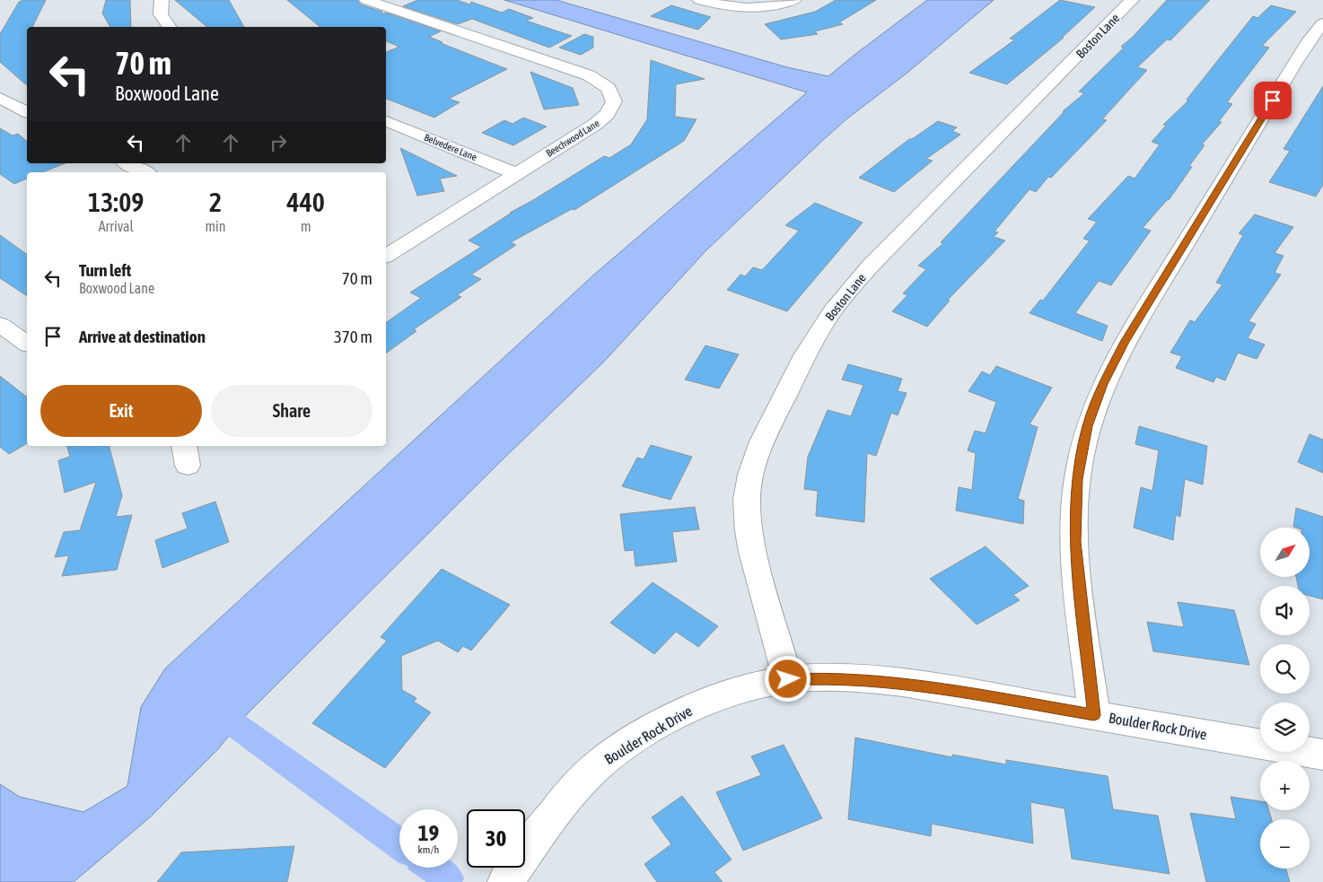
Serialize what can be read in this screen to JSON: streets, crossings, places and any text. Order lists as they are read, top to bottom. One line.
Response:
{"streets":{"street":["Boston Lane","Beechwood Lane","Belvedere Lane","Boulder Rock Drive"]},"crossings":[["Boston Lane","Boulder Rock Drive"],["Beechwood Lane","Belvedere Lane"]],"north":"top right","page":{"turn":["70 m","Boxwood Lane"],"eta":["13:09","Arrival","2","min","440","m"],"list":[{"name":"Turn left","note":"Boxwood Lane","value":"70 m"},{"name":"Arrive at destination","value":"370 m"}],"buttons":["Exit","Share"],"map_buttons":["+","−"],"speed":"19 km/h","limit":"30"}}
